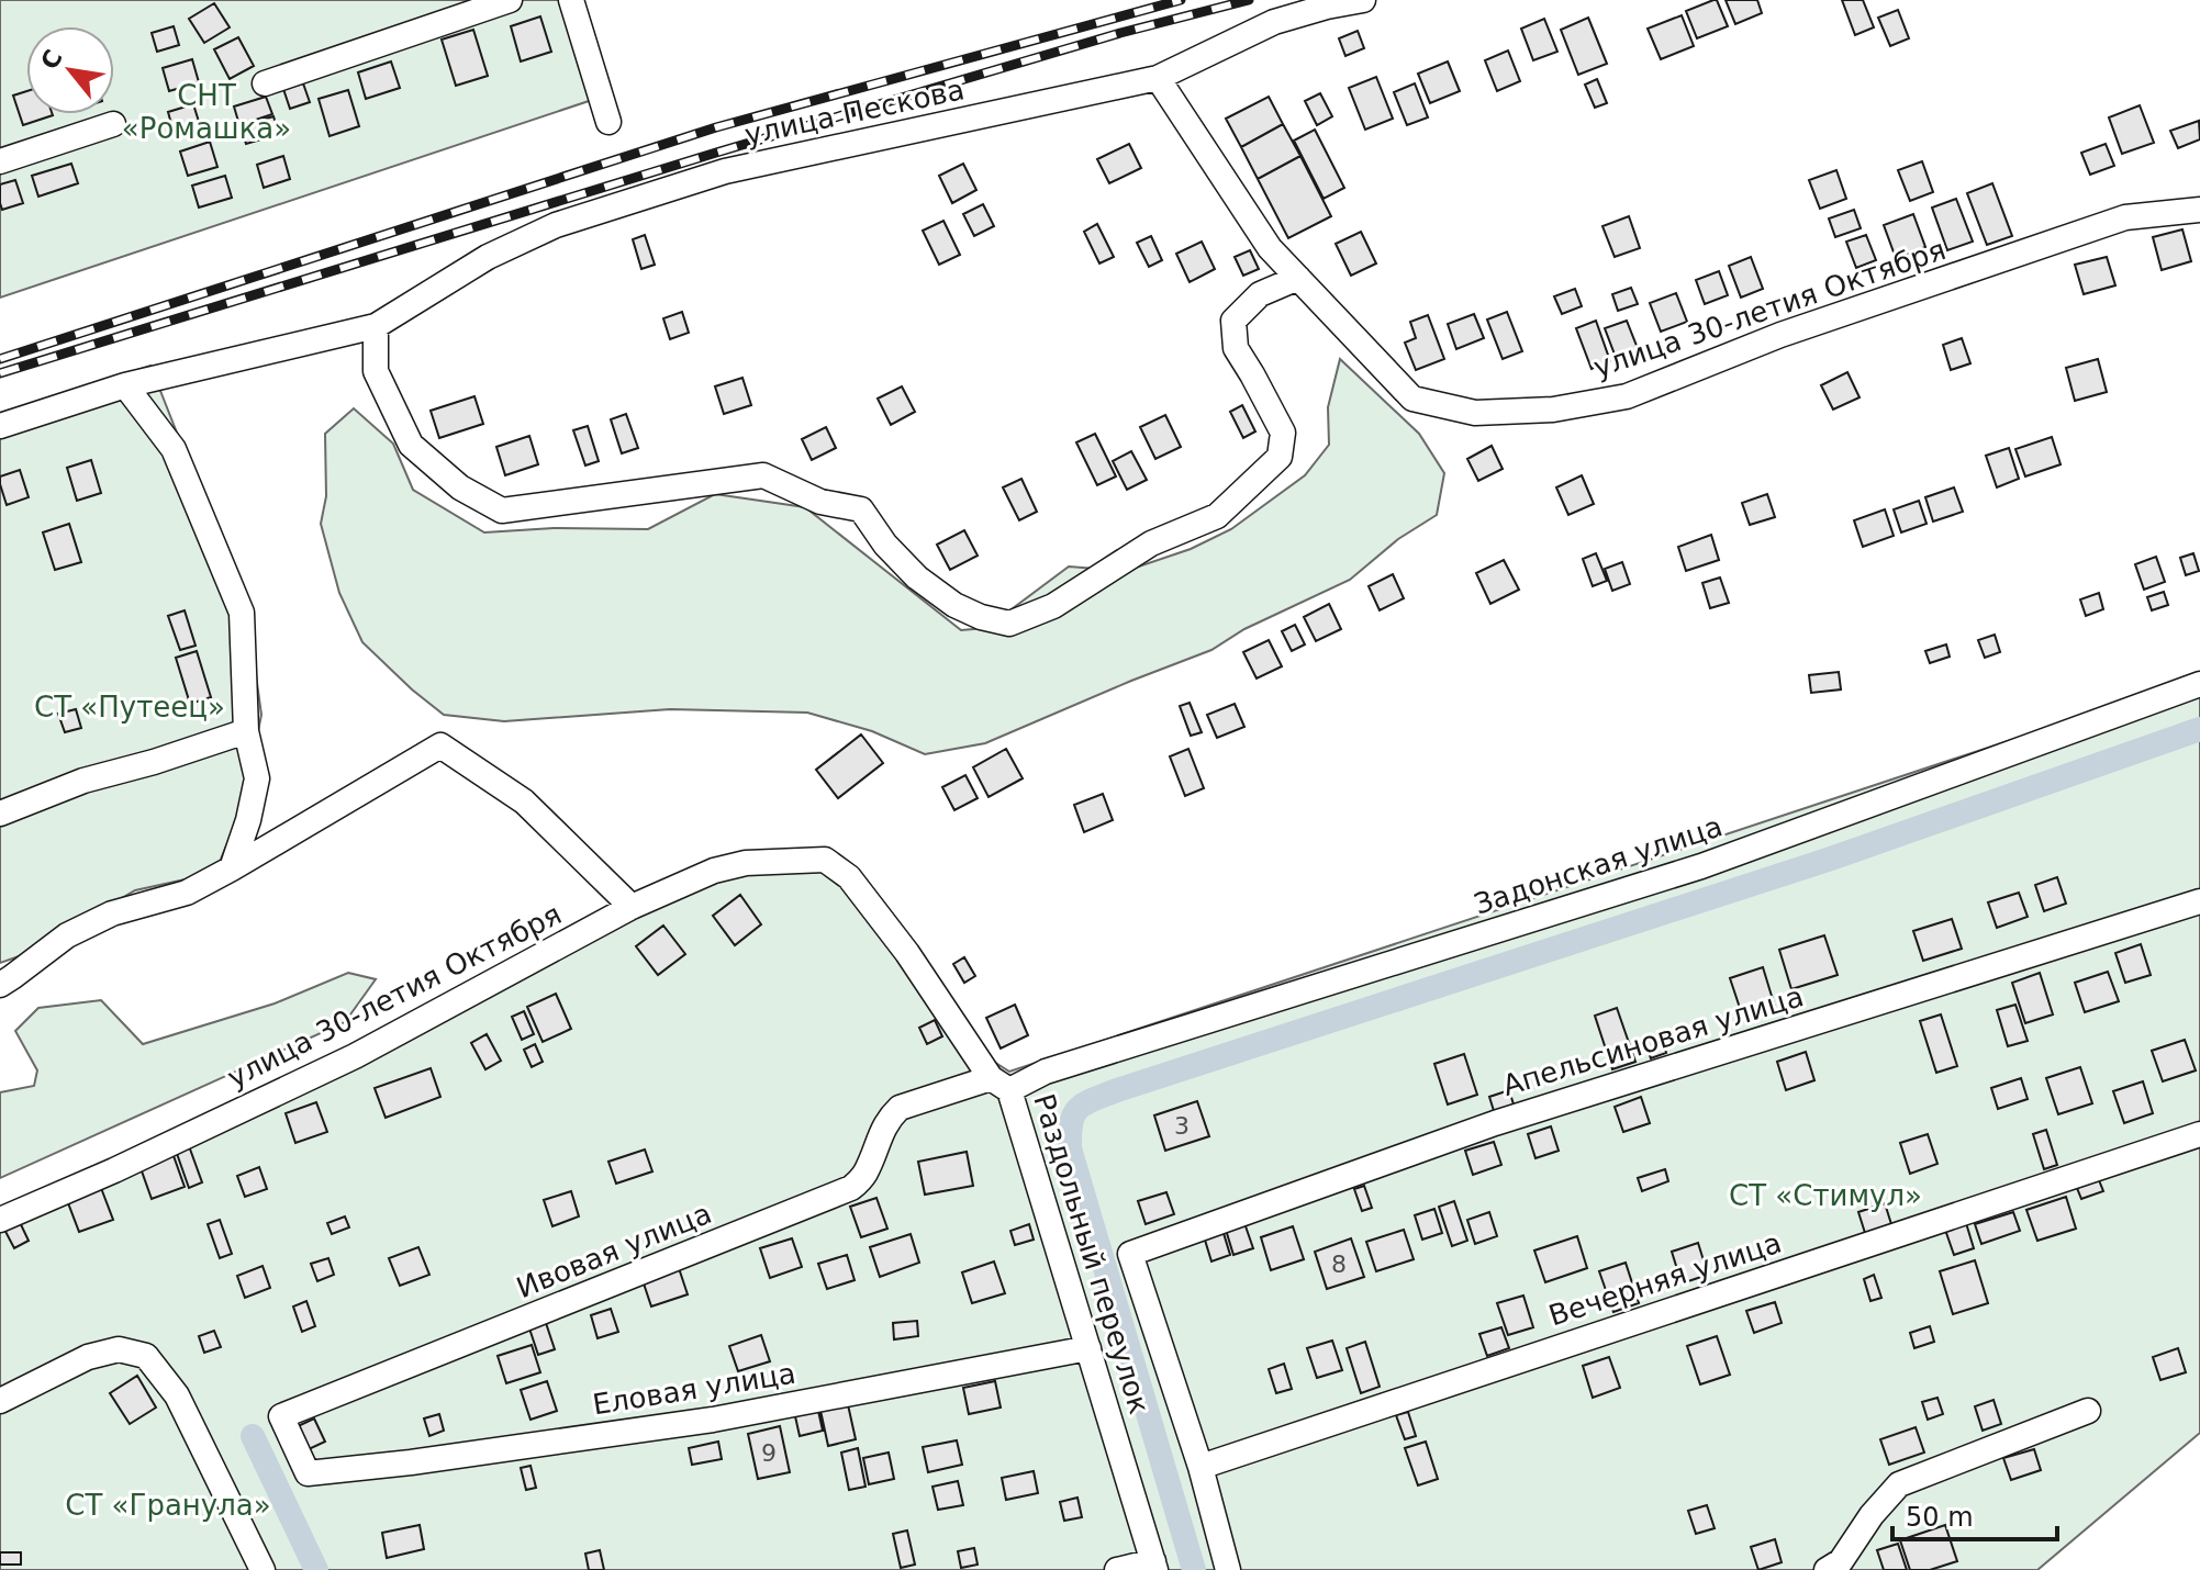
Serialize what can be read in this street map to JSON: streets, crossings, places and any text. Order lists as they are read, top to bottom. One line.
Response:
{"streets":{"street":["улица Пескова","улица 30-летия Октября","Задонская улица","Апельсиновая улица","Ивовая улица","Раздольный переулок","Вечерняя улица","Еловая улица"]},"crossings":[["улица Пескова","улица 30-летия Октября"],["улица 30-летия Октября","Раздольный переулок"],["Задонская улица","Ивовая улица"],["Задонская улица","Раздольный переулок"],["Апельсиновая улица","Вечерняя улица"],["Ивовая улица","Раздольный переулок"],["Ивовая улица","Еловая улица"],["Раздольный переулок","Еловая улица"]],"parks":["СНТ «Ромашка»","СТ «Путеец»","СТ «Стимул»","СТ «Гранула»"],"house_numbers":["3","8","9"],"scale_bar":"50 m","north":"top left"}
